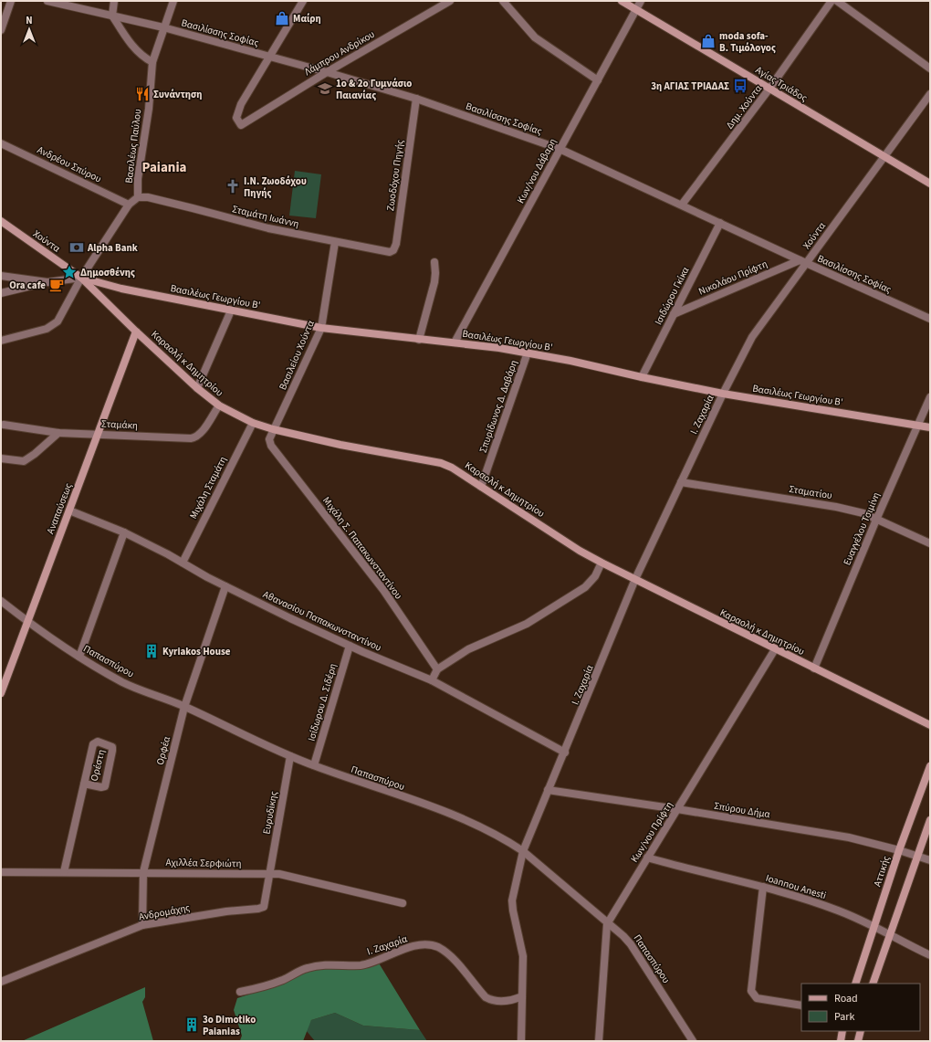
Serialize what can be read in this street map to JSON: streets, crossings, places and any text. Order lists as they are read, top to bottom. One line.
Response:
{"streets":{"street":["Βασιλίσσης Σοφίας","Λάμπρου Ανδρίκου","Αγίας Τριάδος","Δημ. Χούντα","Βασιλέως Παύλου","Ανδρέου Σπύρου","Κων/νου Δάβαρη","Ζωοδόχου Πηγής","Σταμάτη Ιωάννη","Χούντα","Νικολάου Πρίφτη","Ισιδώρου Γκίκα","Βασιλέως Γεωργίου Β'","Βασιλείου Χούντα","Καραολή κ Δημητρίου","Σπυρίδωνος Δ. Δαβάρη","Ι. Ζαχαρία","Σταμάκη","Μιχάλη Σταμάτη","Σταματίου","Αναπαύσεως","Ευαγγέλου Τσιμίνη","Μιχάλη Σ. Παπακωνσταντίνου","Αθανασίου Παπακωνσταντίνου","Παπασπύρου","Ισίδωρου Δ. Σιδέρη","Ορφέα","Ορέστη","Σπύρου Δήμα","Ευρυδίκης","Κων/νου Πρίφτη","Αχιλλέα Σερφιώτη","Αττικής","Ioannou Anesti","Ανδρομάχης"]},"crossings":[["Βασιλίσσης Σοφίας","Λάμπρου Ανδρίκου"],["Βασιλίσσης Σοφίας","Δημ. Χούντα"],["Βασιλίσσης Σοφίας","Βασιλέως Παύλου"],["Βασιλίσσης Σοφίας","Κων/νου Δάβαρη"],["Βασιλίσσης Σοφίας","Ζωοδόχου Πηγής"],["Βασιλίσσης Σοφίας","Χούντα"],["Βασιλίσσης Σοφίας","Νικολάου Πρίφτη"],["Βασιλίσσης Σοφίας","Ισιδώρου Γκίκα"],["Αγίας Τριάδος","Δημ. Χούντα"],["Αγίας Τριάδος","Κων/νου Δάβαρη"],["Αγίας Τριάδος","Χούντα"],["Βασιλέως Παύλου","Ανδρέου Σπύρου"],["Βασιλέως Παύλου","Σταμάτη Ιωάννη"],["Βασιλέως Παύλου","Χούντα"],["Βασιλέως Παύλου","Βασιλέως Γεωργίου Β'"],["Βασιλέως Παύλου","Καραολή κ Δημητρίου"],["Κων/νου Δάβαρη","Βασιλέως Γεωργίου Β'"],["Ζωοδόχου Πηγής","Σταμάτη Ιωάννη"],["Σταμάτη Ιωάννη","Βασιλείου Χούντα"],["Χούντα","Νικολάου Πρίφτη"],["Χούντα","Βασιλέως Γεωργίου Β'"],["Χούντα","Καραολή κ Δημητρίου"],["Χούντα","Ι. Ζαχαρία"],["Νικολάου Πρίφτη","Ισιδώρου Γκίκα"],["Ισιδώρου Γκίκα","Βασιλέως Γεωργίου Β'"],["Βασιλέως Γεωργίου Β'","Βασιλείου Χούντα"],["Βασιλέως Γεωργίου Β'","Καραολή κ Δημητρίου"],["Βασιλέως Γεωργίου Β'","Σπυρίδωνος Δ. Δαβάρη"],["Βασιλέως Γεωργίου Β'","Ι. Ζαχαρία"],["Βασιλέως Γεωργίου Β'","Ευαγγέλου Τσιμίνη"],["Βασιλείου Χούντα","Καραολή κ Δημητρίου"],["Βασιλείου Χούντα","Μιχάλη Σ. Παπακωνσταντίνου"],["Καραολή κ Δημητρίου","Σπυρίδωνος Δ. Δαβάρη"],["Καραολή κ Δημητρίου","Ι. Ζαχαρία"],["Καραολή κ Δημητρίου","Σταμάκη"],["Καραολή κ Δημητρίου","Μιχάλη Σταμάτη"],["Καραολή κ Δημητρίου","Αναπαύσεως"],["Καραολή κ Δημητρίου","Ευαγγέλου Τσιμίνη"],["Καραολή κ Δημητρίου","Μιχάλη Σ. Παπακωνσταντίνου"],["Καραολή κ Δημητρίου","Κων/νου Πρίφτη"],["Ι. Ζαχαρία","Σταματίου"],["Ι. Ζαχαρία","Αθανασίου Παπακωνσταντίνου"],["Ι. Ζαχαρία","Παπασπύρου"],["Ι. Ζαχαρία","Σπύρου Δήμα"],["Σταμάκη","Αναπαύσεως"],["Μιχάλη Σταμάτη","Αθανασίου Παπακωνσταντίνου"],["Σταματίου","Ευαγγέλου Τσιμίνη"],["Αναπαύσεως","Αθανασίου Παπακωνσταντίνου"],["Αναπαύσεως","Παπασπύρου"],["Αθανασίου Παπακωνσταντίνου","Ισίδωρου Δ. Σιδέρη"],["Αθανασίου Παπακωνσταντίνου","Ορφέα"],["Παπασπύρου","Ισίδωρου Δ. Σιδέρη"],["Παπασπύρου","Ορφέα"],["Παπασπύρου","Ευρυδίκης"],["Παπασπύρου","Κων/νου Πρίφτη"],["Ορφέα","Αχιλλέα Σερφιώτη"],["Ορφέα","Ανδρομάχης"],["Ορέστη","Αχιλλέα Σερφιώτη"],["Σπύρου Δήμα","Κων/νου Πρίφτη"],["Σπύρου Δήμα","Αττικής"],["Ευρυδίκης","Αχιλλέα Σερφιώτη"],["Ευρυδίκης","Ανδρομάχης"],["Κων/νου Πρίφτη","Ioannou Anesti"],["Αχιλλέα Σερφιώτη","Ανδρομάχης"],["Αττικής","Ioannou Anesti"]],"districts":["Paiania"],"places":{"shop":["Μαίρη","moda sofa- Β. Τιμόλογος"],"bus stop":["3η ΑΓΙΑΣ ΤΡΙΑΔΑΣ"],"school or university":["1ο & 2ο Γυμνάσιο Παιανίας"],"restaurant":["Συνάντηση"],"church":["Ι.Ν. Ζωοδόχου Πηγής"],"bank":["Alpha Bank"],"place":["Δημοσθένης"],"cafe":["Ora cafe"],"building":["Kyriakos House","3o Dimotiko Paianias"]},"legend":["Road","Park"],"north":"top"}
